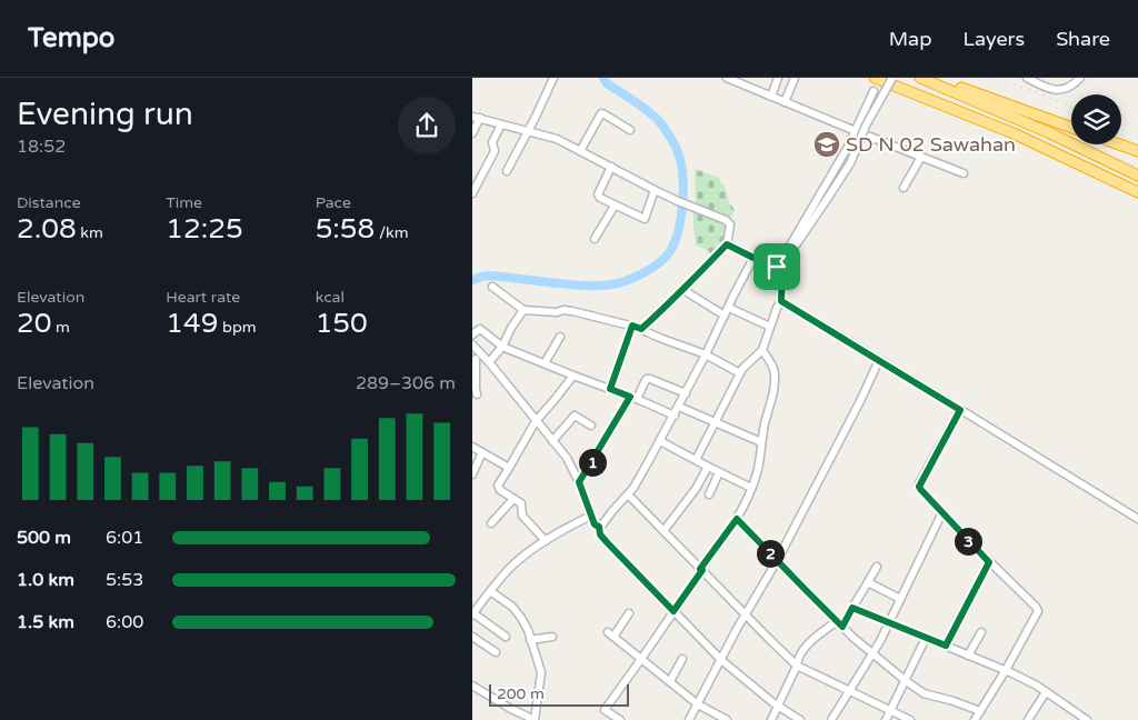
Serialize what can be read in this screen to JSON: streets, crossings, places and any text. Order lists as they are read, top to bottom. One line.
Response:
{"places":{"school or university":["SD N 02 Sawahan"]},"scale_bar":"200 m","page":{"header":"Tempo","nav":["Map","Layers","Share"],"heading":["Evening run","18:52"],"stats":[["Distance","2.08 km"],["Time","12:25"],["Pace","5:58 /km"],["Elevation","20 m"],["Heart rate","149 bpm"],["kcal","150"]],"chart":["Elevation","289–306 m"],"pins":["1","3","2"],"list":[{"name":"500 m","note":"6:01"},{"name":"1.0 km","note":"5:53"},{"name":"1.5 km","note":"6:00"}],"scale":"200 m"}}
